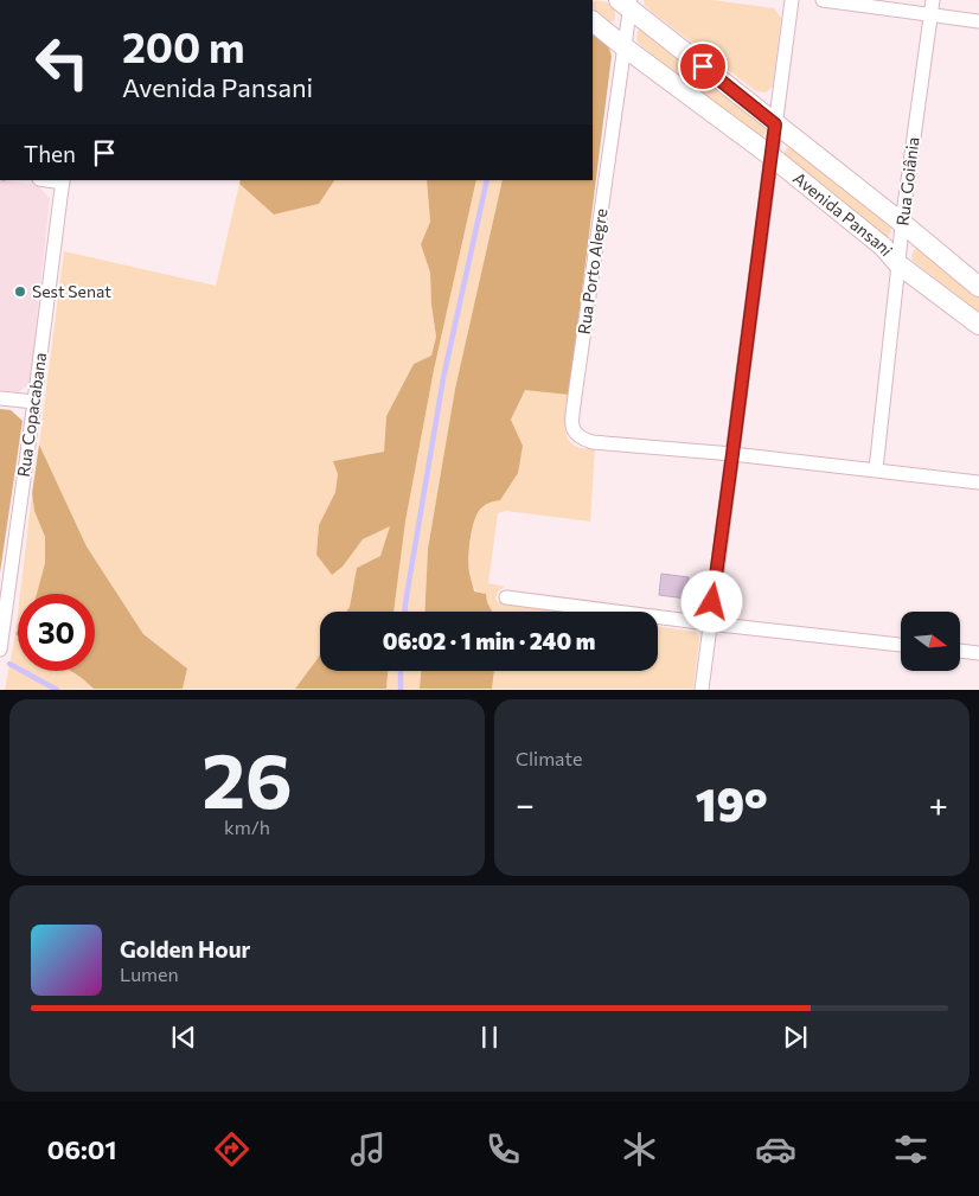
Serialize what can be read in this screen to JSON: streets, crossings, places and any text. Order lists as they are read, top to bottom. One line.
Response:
{"streets":{"main road":["Avenida Pansani"],"street":["Rua Goiânia","Rua Porto Alegre","Rua Copacabana"]},"crossings":[["Rua Goiânia","Avenida Pansani"],["Avenida Pansani","Rua Porto Alegre"]],"places":["Sest Senat"],"north":"right","page":{"turn":["200 m","Avenida Pansani"],"then":"Then","limit":"30","trip":"06:02 · 1 min · 240 m","tile":[["26","km/h"],"Climate"],"heat":["−","19°","+"],"song":["Golden Hour","Lumen"],"tabs":"06:01"}}
